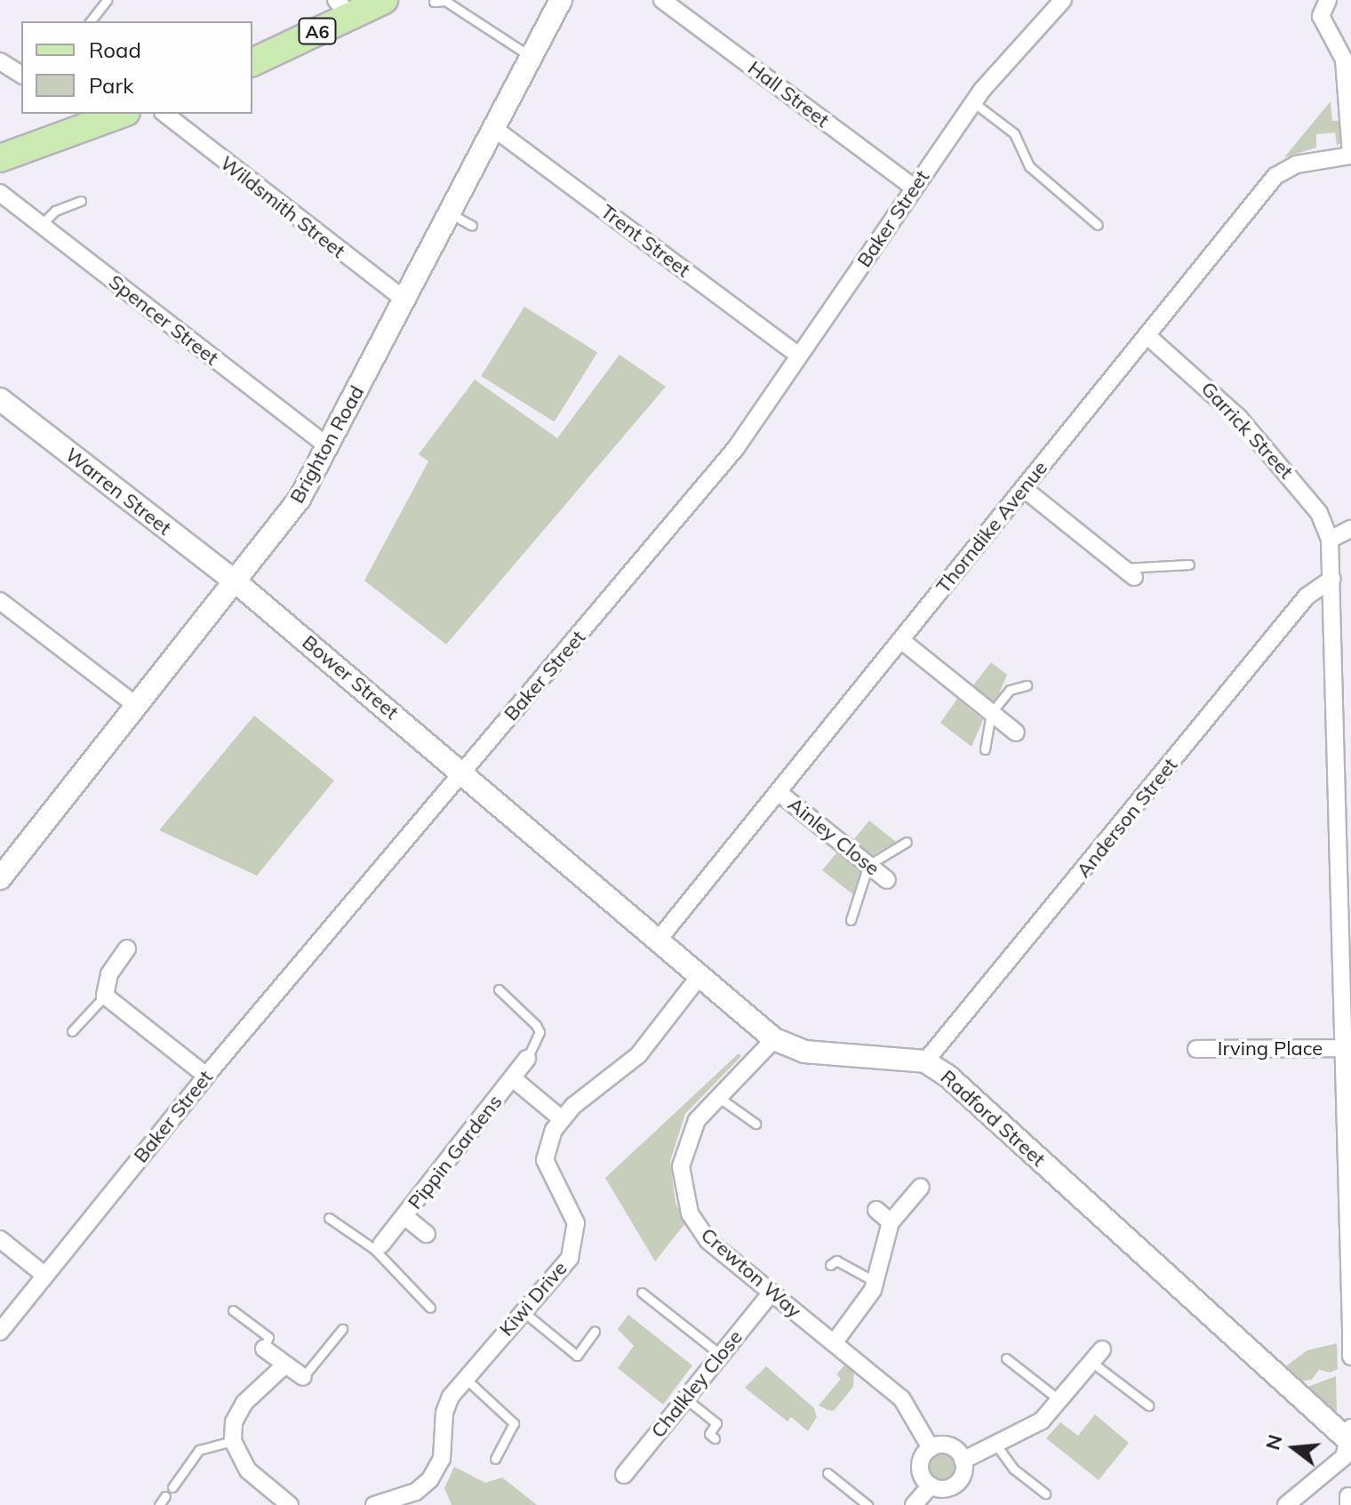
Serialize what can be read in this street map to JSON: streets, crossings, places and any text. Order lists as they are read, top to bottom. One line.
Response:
{"streets":{"main road":["A6"],"street":["Hall Street","Wildsmith Street","Baker Street","Trent Street","Spencer Street","Garrick Street","Brighton Road","Warren Street","Thorndike Avenue","Bower Street","Anderson Street","Ainley Close","Irving Place","Radford Street","Pippin Gardens","Crewton Way","Kiwi Drive","Chalkley Close"]},"crossings":[["Hall Street","Baker Street"],["Wildsmith Street","Brighton Road"],["Baker Street","Trent Street"],["Baker Street","Bower Street"],["Baker Street","Radford Street"],["Trent Street","Brighton Road"],["Spencer Street","Brighton Road"],["Garrick Street","Thorndike Avenue"],["Brighton Road","Warren Street"],["Brighton Road","Bower Street"],["Warren Street","Bower Street"],["Thorndike Avenue","Ainley Close"],["Thorndike Avenue","Radford Street"],["Bower Street","Radford Street"],["Anderson Street","Radford Street"],["Radford Street","Crewton Way"],["Radford Street","Kiwi Drive"],["Crewton Way","Chalkley Close"]],"legend":["Road","Park"],"north":"left"}
